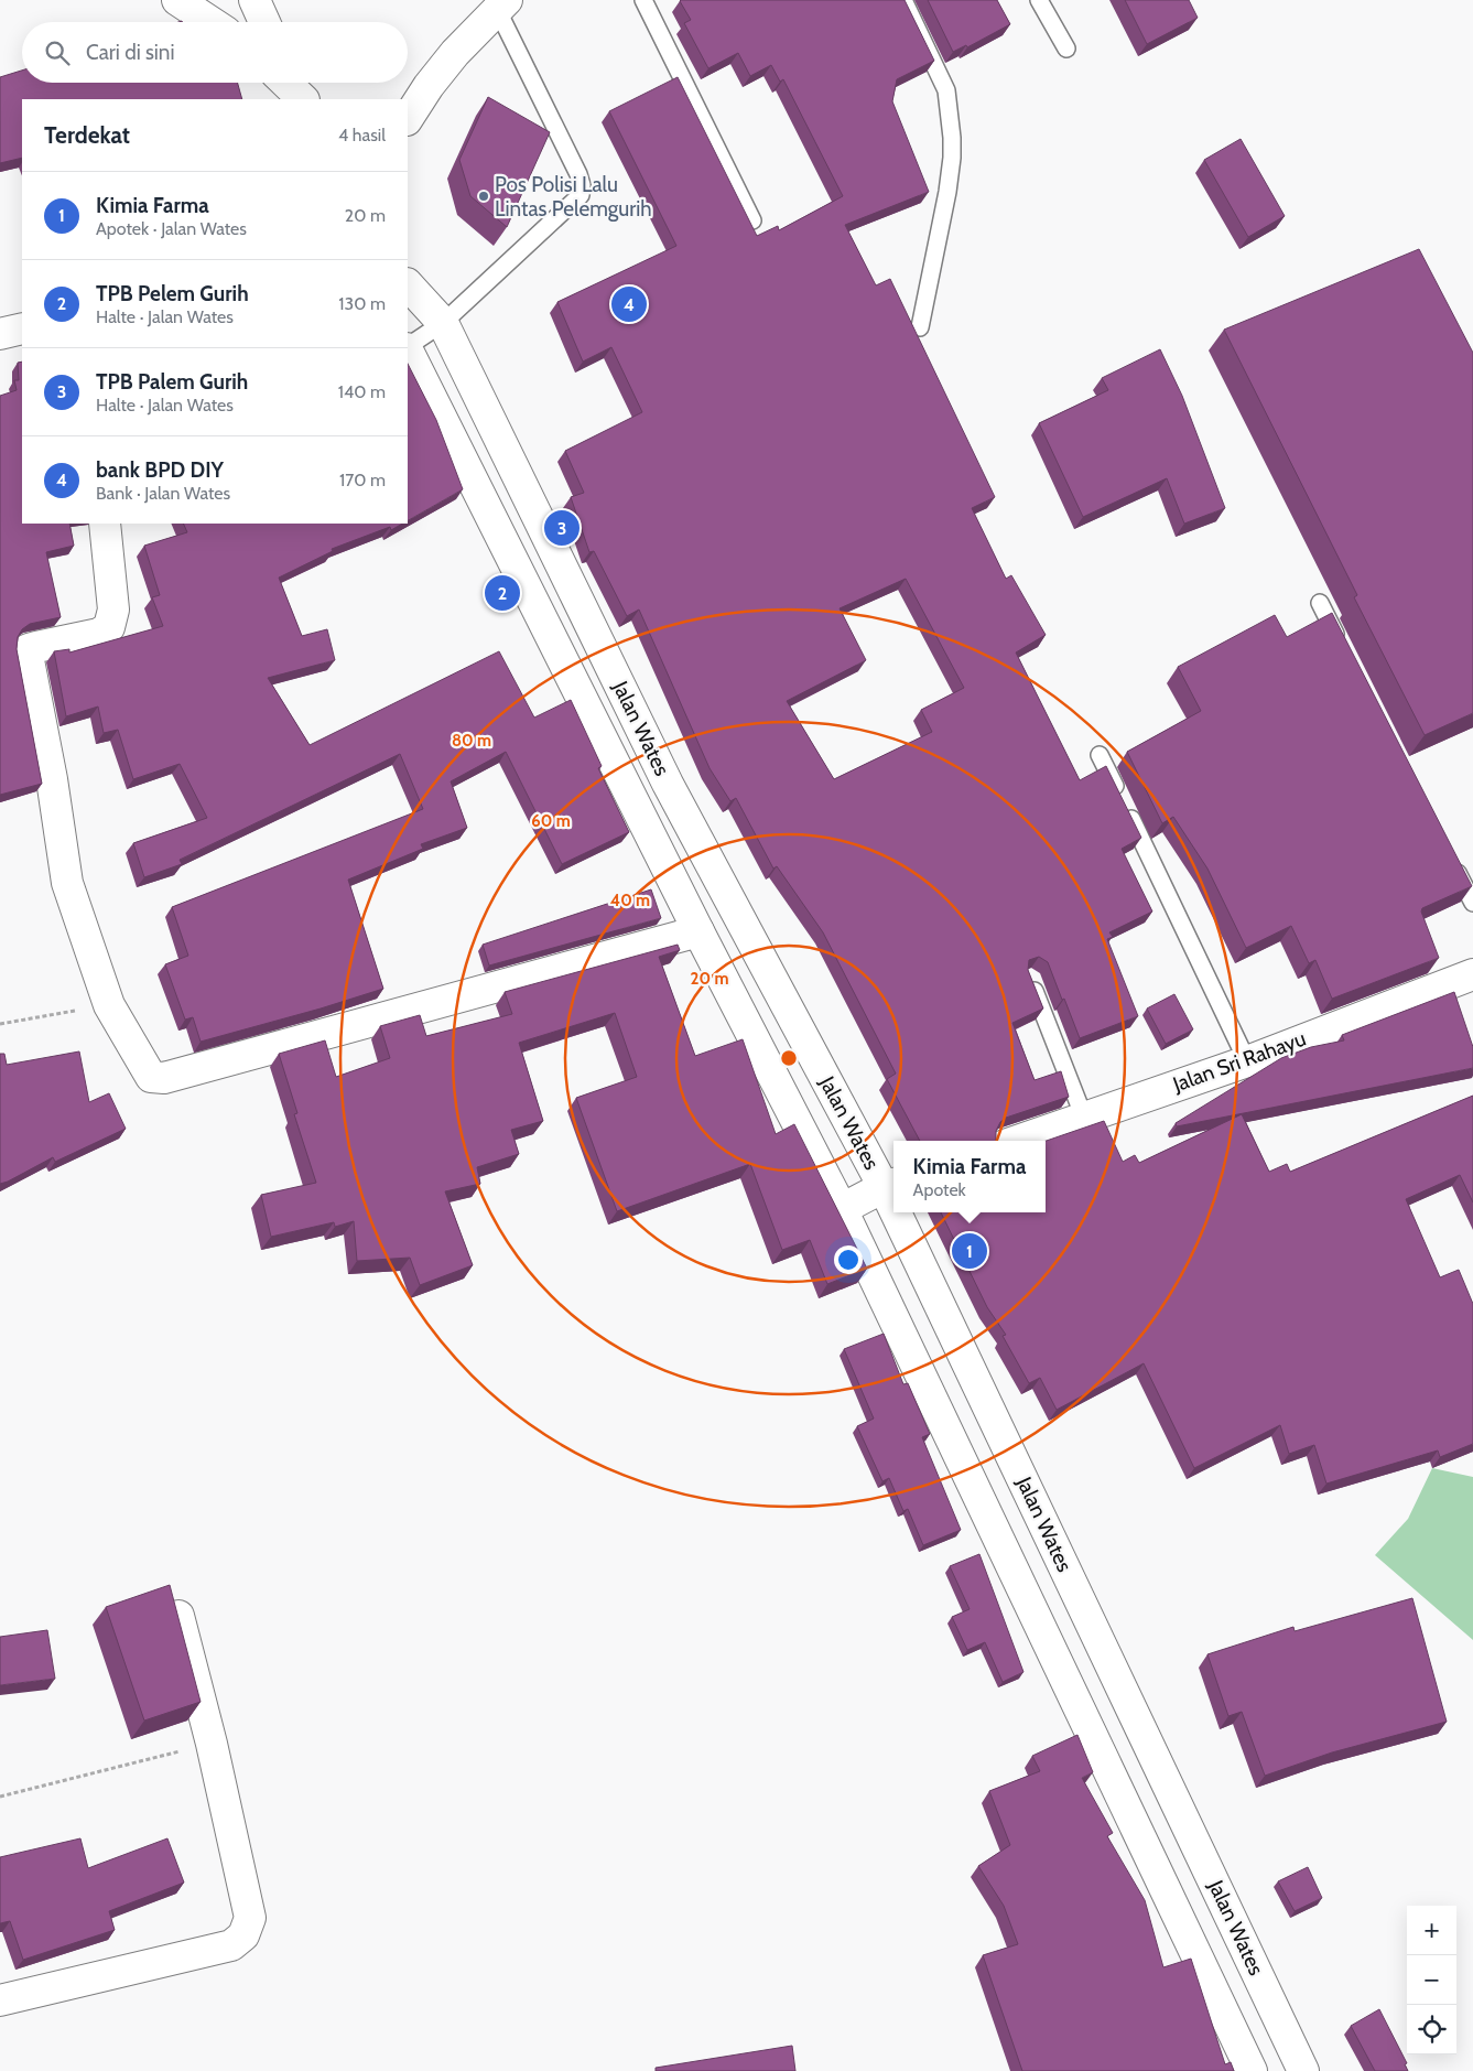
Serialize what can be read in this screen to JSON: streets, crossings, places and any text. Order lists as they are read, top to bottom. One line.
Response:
{"streets":{"main road":["Jalan Wates","Jalan Sri Rahayu"]},"places":["Pos Polisi Lalu Lintas Pelemgurih"],"page":{"search":"Cari di sini","heading":["Terdekat","4 hasil"],"list":[{"mark":"1","name":"Kimia Farma","note":"Apotek · Jalan Wates","value":"20 m"},{"mark":"2","name":"TPB Pelem Gurih","note":"Halte · Jalan Wates","value":"130 m"},{"mark":"3","name":"TPB Palem Gurih","note":"Halte · Jalan Wates","value":"140 m"},{"mark":"4","name":"bank BPD DIY","note":"Bank · Jalan Wates","value":"170 m"}],"pins":["4","3","2","1"],"popup":["Kimia Farma","Apotek"],"map_buttons":["+","−"]},"rings":["80 m","60 m","40 m","20 m"]}
